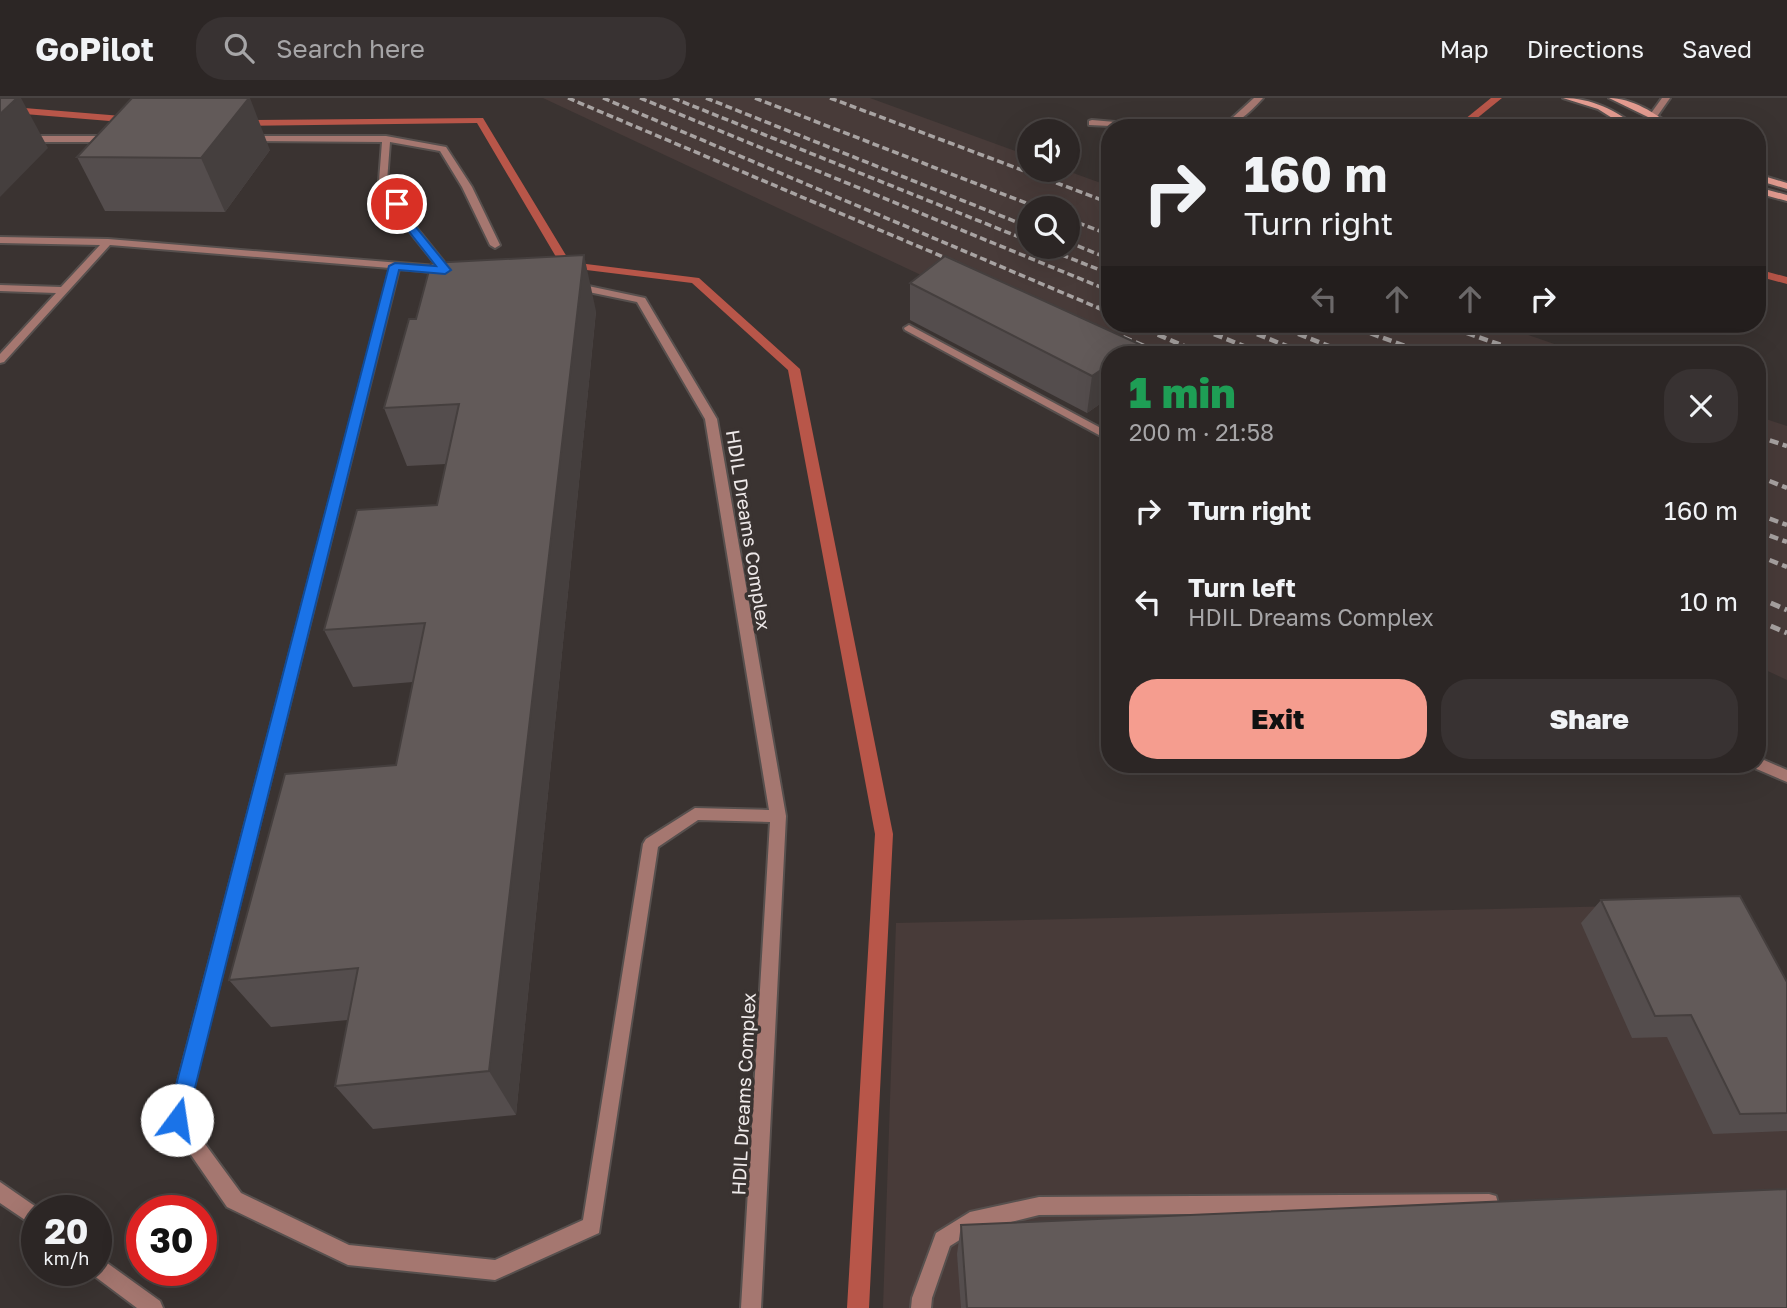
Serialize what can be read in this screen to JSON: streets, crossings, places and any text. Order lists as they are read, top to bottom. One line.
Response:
{"streets":{"street":["HDIL Dreams Complex"]},"page":{"header":"GoPilot","search":"Search here","nav":["Map","Directions","Saved"],"turn":["160 m","Turn right"],"heading":["1 min","200 m · 21:58"],"list":[{"name":"Turn right","value":"160 m"},{"name":"Turn left","note":"HDIL Dreams Complex","value":"10 m"}],"buttons":["Exit","Share"],"speed":"20 km/h","limit":"30"}}
